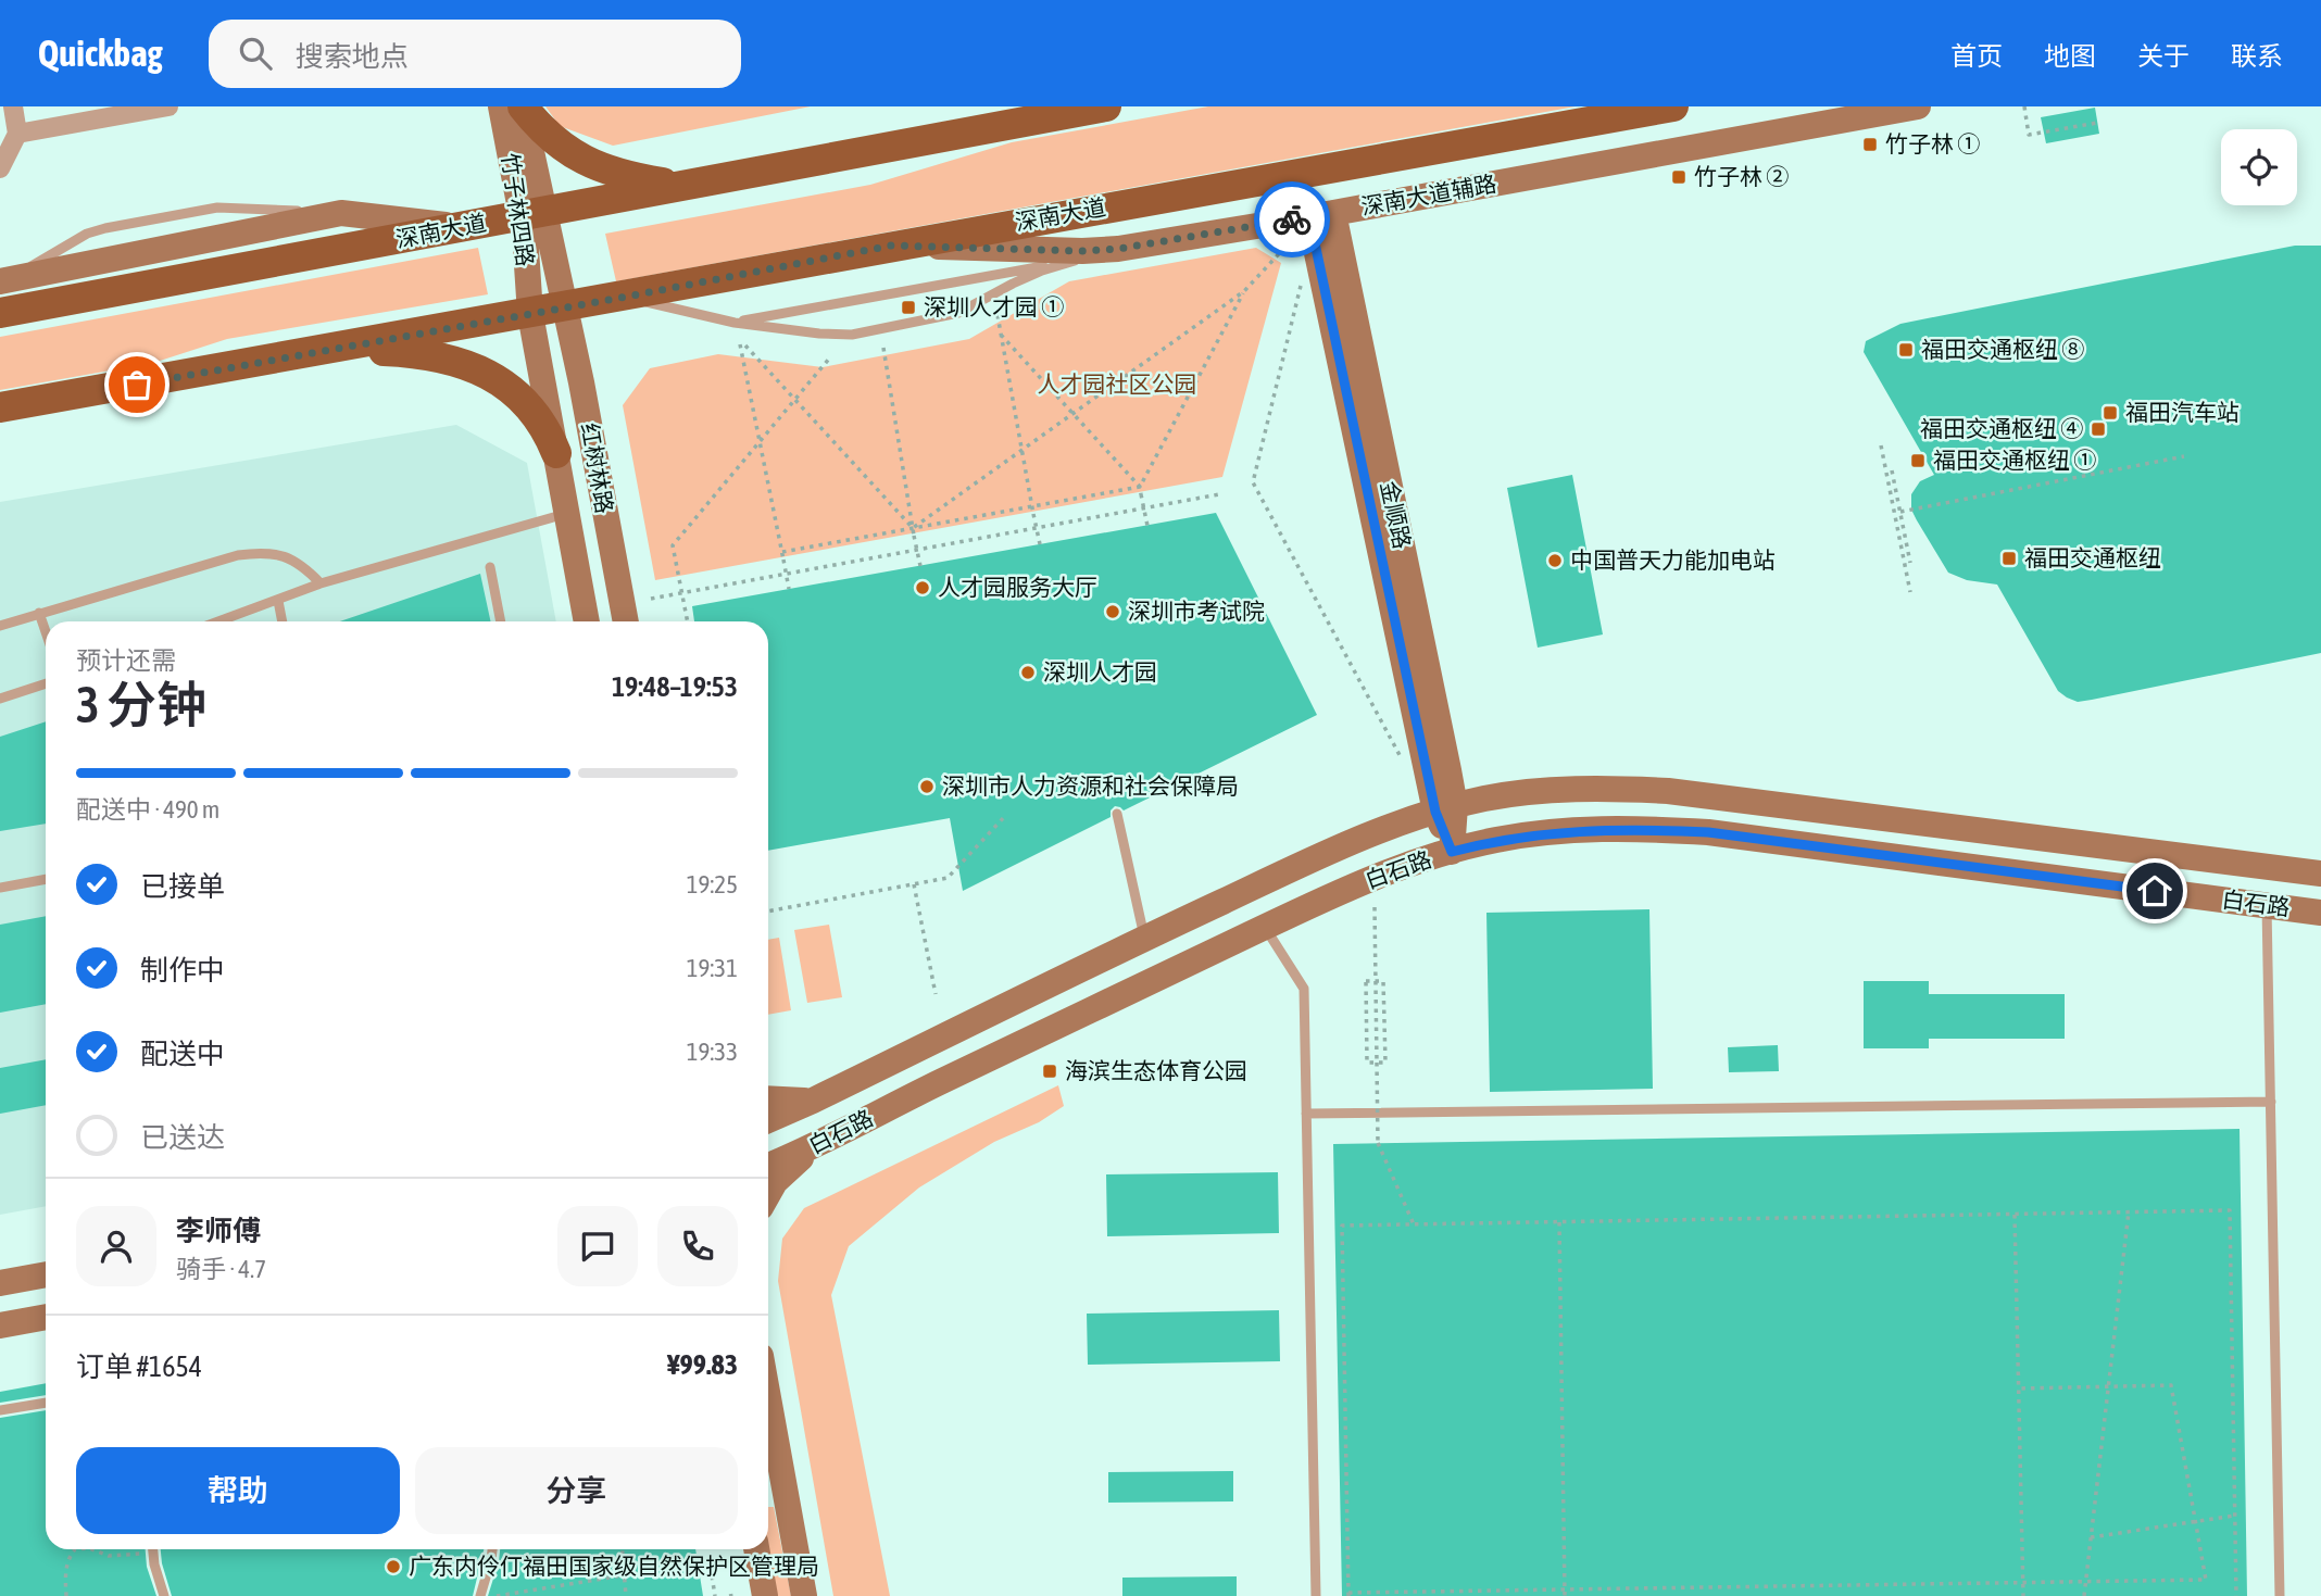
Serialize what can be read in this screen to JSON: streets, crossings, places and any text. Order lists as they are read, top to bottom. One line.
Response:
{"streets":{"main road":["深南大道辅路","竹子林四路","深南大道","红树林路","金顺路","白石路"]},"crossings":[["深南大道辅路","深南大道"],["深南大道辅路","金顺路"],["竹子林四路","深南大道"],["竹子林四路","红树林路"],["深南大道","红树林路"],["金顺路","白石路"]],"parks":["人才园社区公园"],"places":{"transit":["竹子林 ①","竹子林 ②","深圳人才园 ①","福田交通枢纽 ⑧","福田汽车站","福田交通枢纽 ④","福田交通枢纽 ①","福田交通枢纽","海滨生态体育公园"],"other":["中国普天力能加电站","人才园服务大厅","深圳市考试院","深圳人才园","深圳市人力资源和社会保障局","广东内伶仃福田国家级自然保护区管理局"]},"page":{"header":"Quickbag","search":"搜索地点","nav":["首页","地图","关于","联系"],"heading":["3 分钟","预计还需","19:48–19:53"],"panel":["李师傅","骑手 · 4.7","订单 #1654","¥99.83"],"bar":"配送中 · 490 m","list":[["已接单","19:25"],["制作中","19:31"],["配送中","19:33"],"已送达"],"buttons":["帮助","分享"]}}
